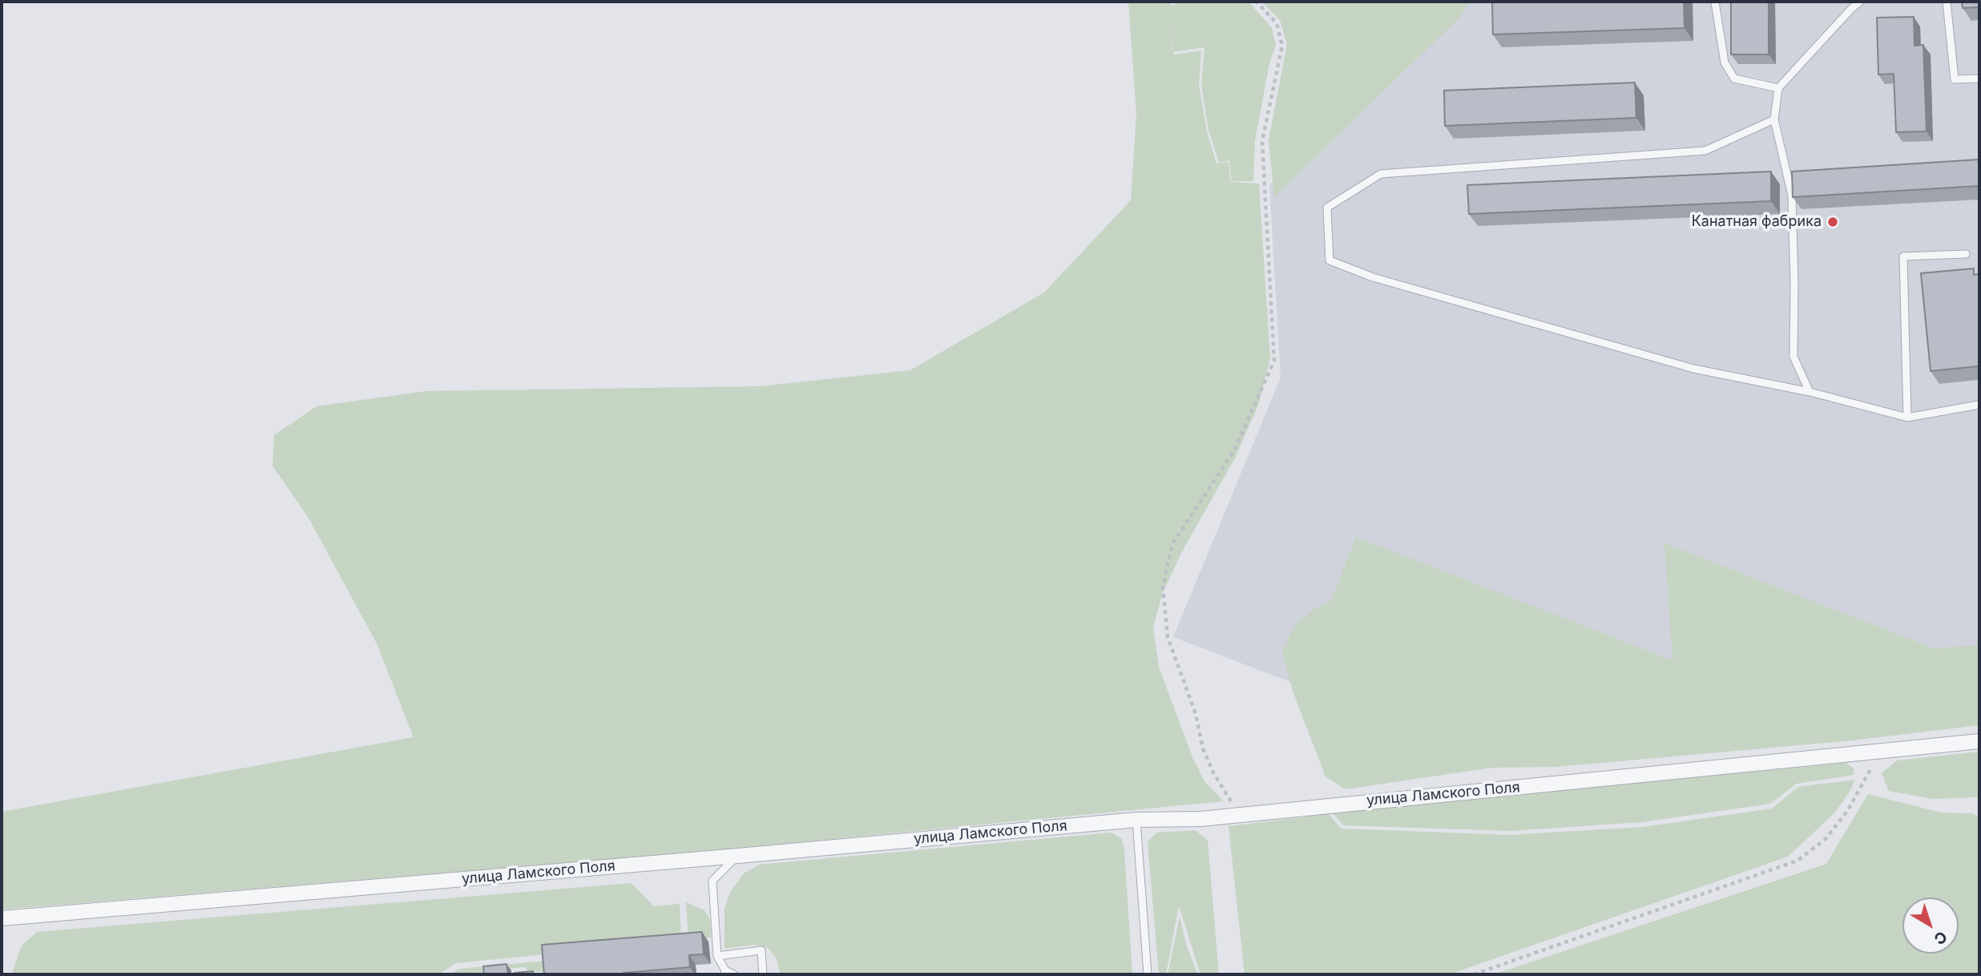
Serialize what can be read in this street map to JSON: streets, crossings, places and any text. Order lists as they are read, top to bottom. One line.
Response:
{"streets":{"street":["улица Ламского Поля"]},"places":["Канатная фабрика"],"north":"bottom right"}
